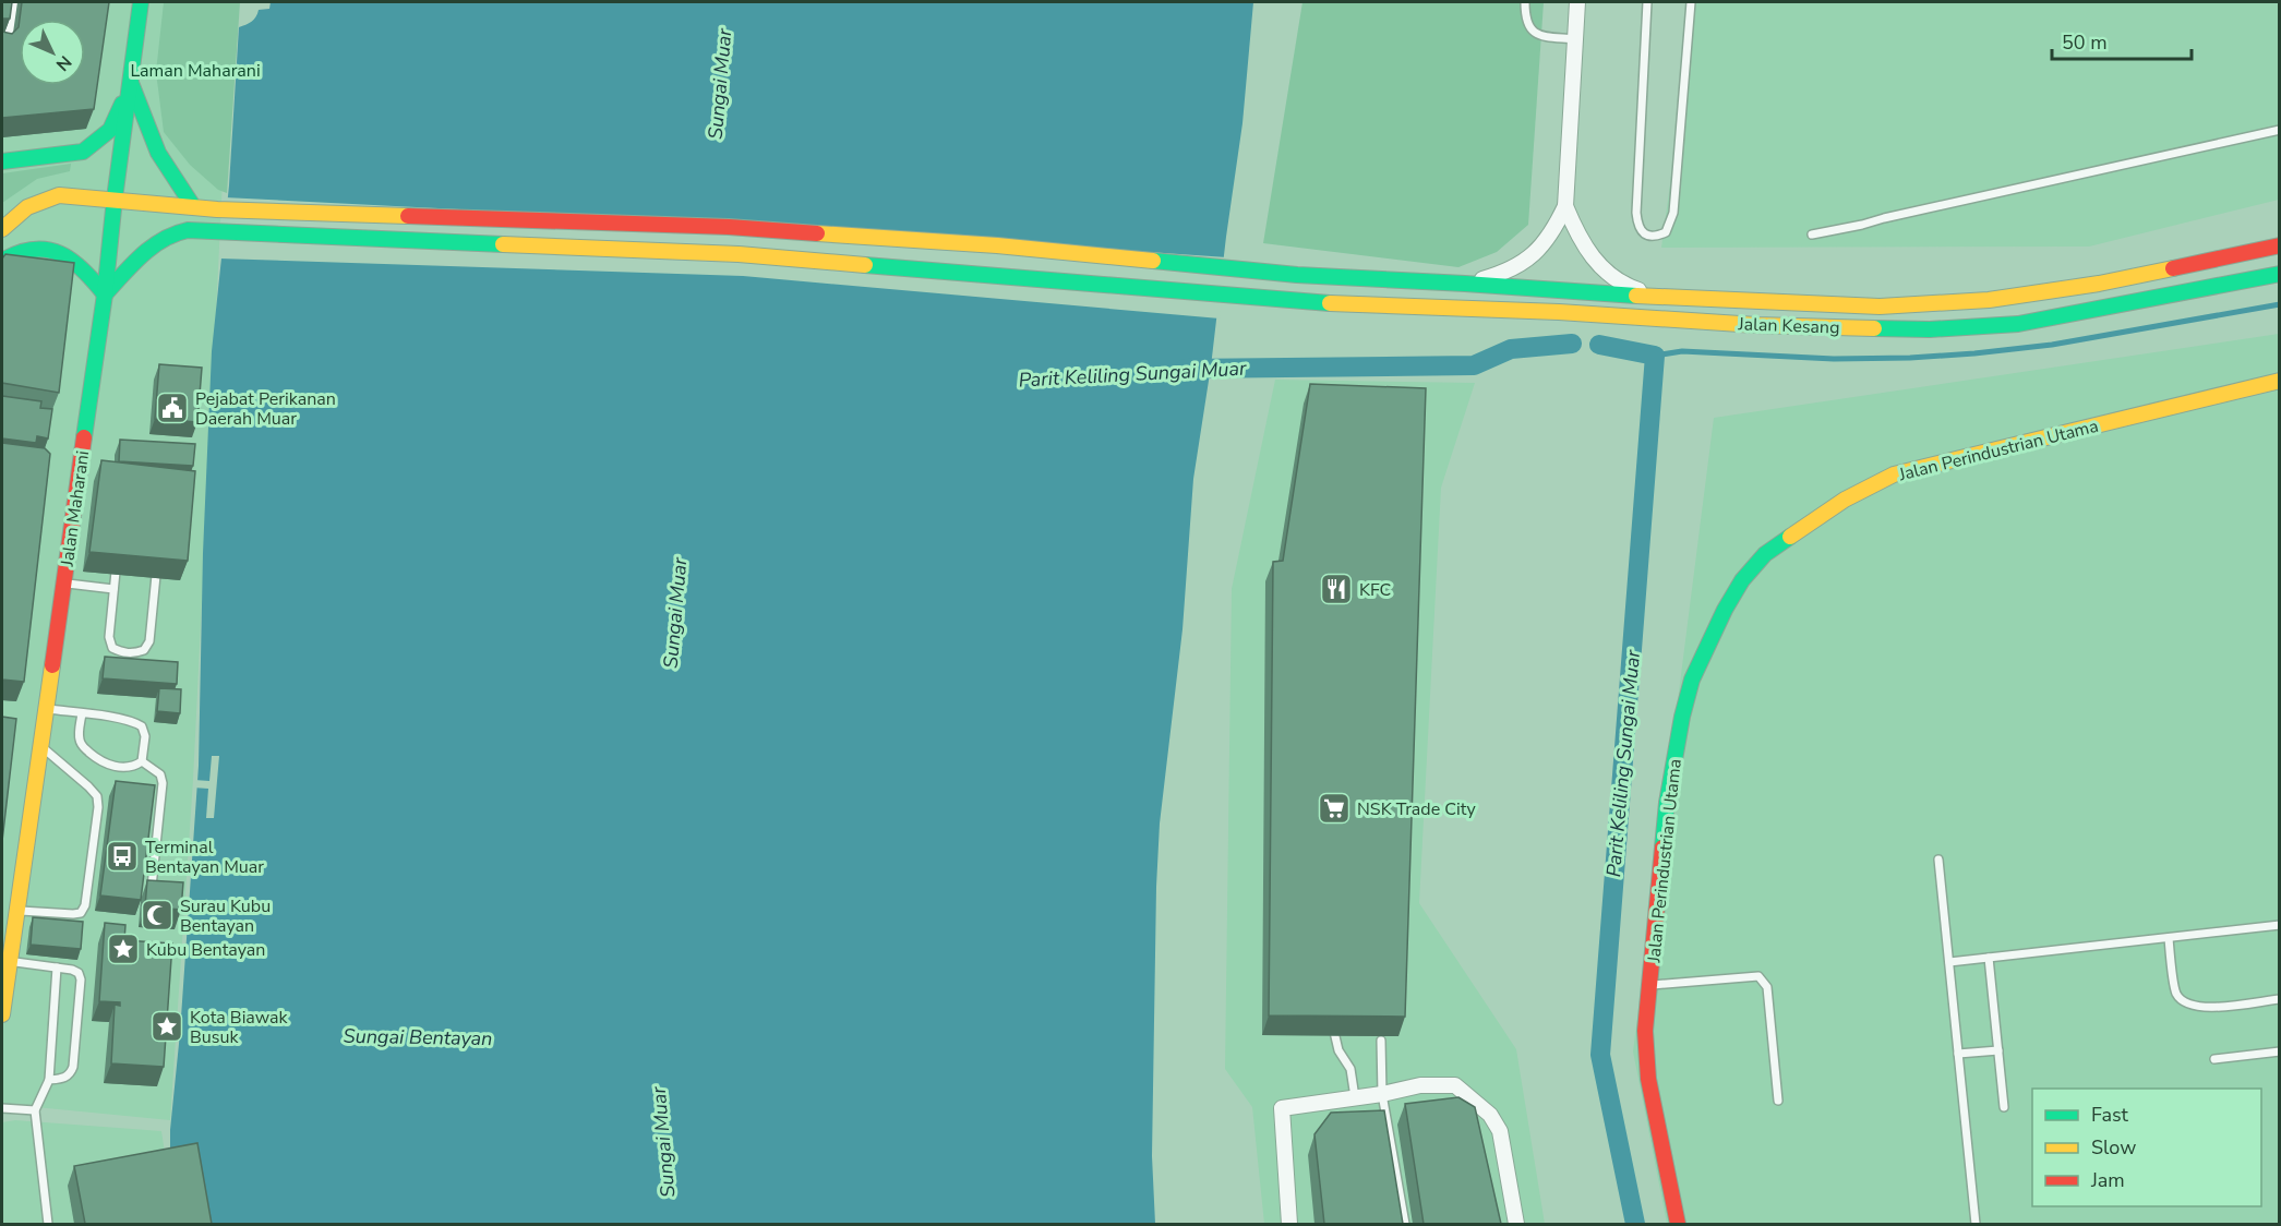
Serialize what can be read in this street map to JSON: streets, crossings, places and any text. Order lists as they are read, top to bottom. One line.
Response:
{"streets":{"main road":["Jalan Kesang","Jalan Perindustrian Utama","Jalan Maharani"]},"crossings":[["Jalan Kesang","Jalan Maharani"]],"water":["Sungai Muar","Parit Keliling Sungai Muar","Sungai Bentayan"],"parks":["Laman Maharani"],"places":{"public building":["Pejabat Perikanan Daerah Muar"],"restaurant":["KFC"],"supermarket":["NSK Trade City"],"bus stop":["Terminal Bentayan Muar"],"mosque":["Surau Kubu Bentayan"],"place":["Kubu Bentayan","Kota Biawak Busuk"]},"legend":["Fast","Slow","Jam"],"scale_bar":"50 m","north":"bottom right"}
